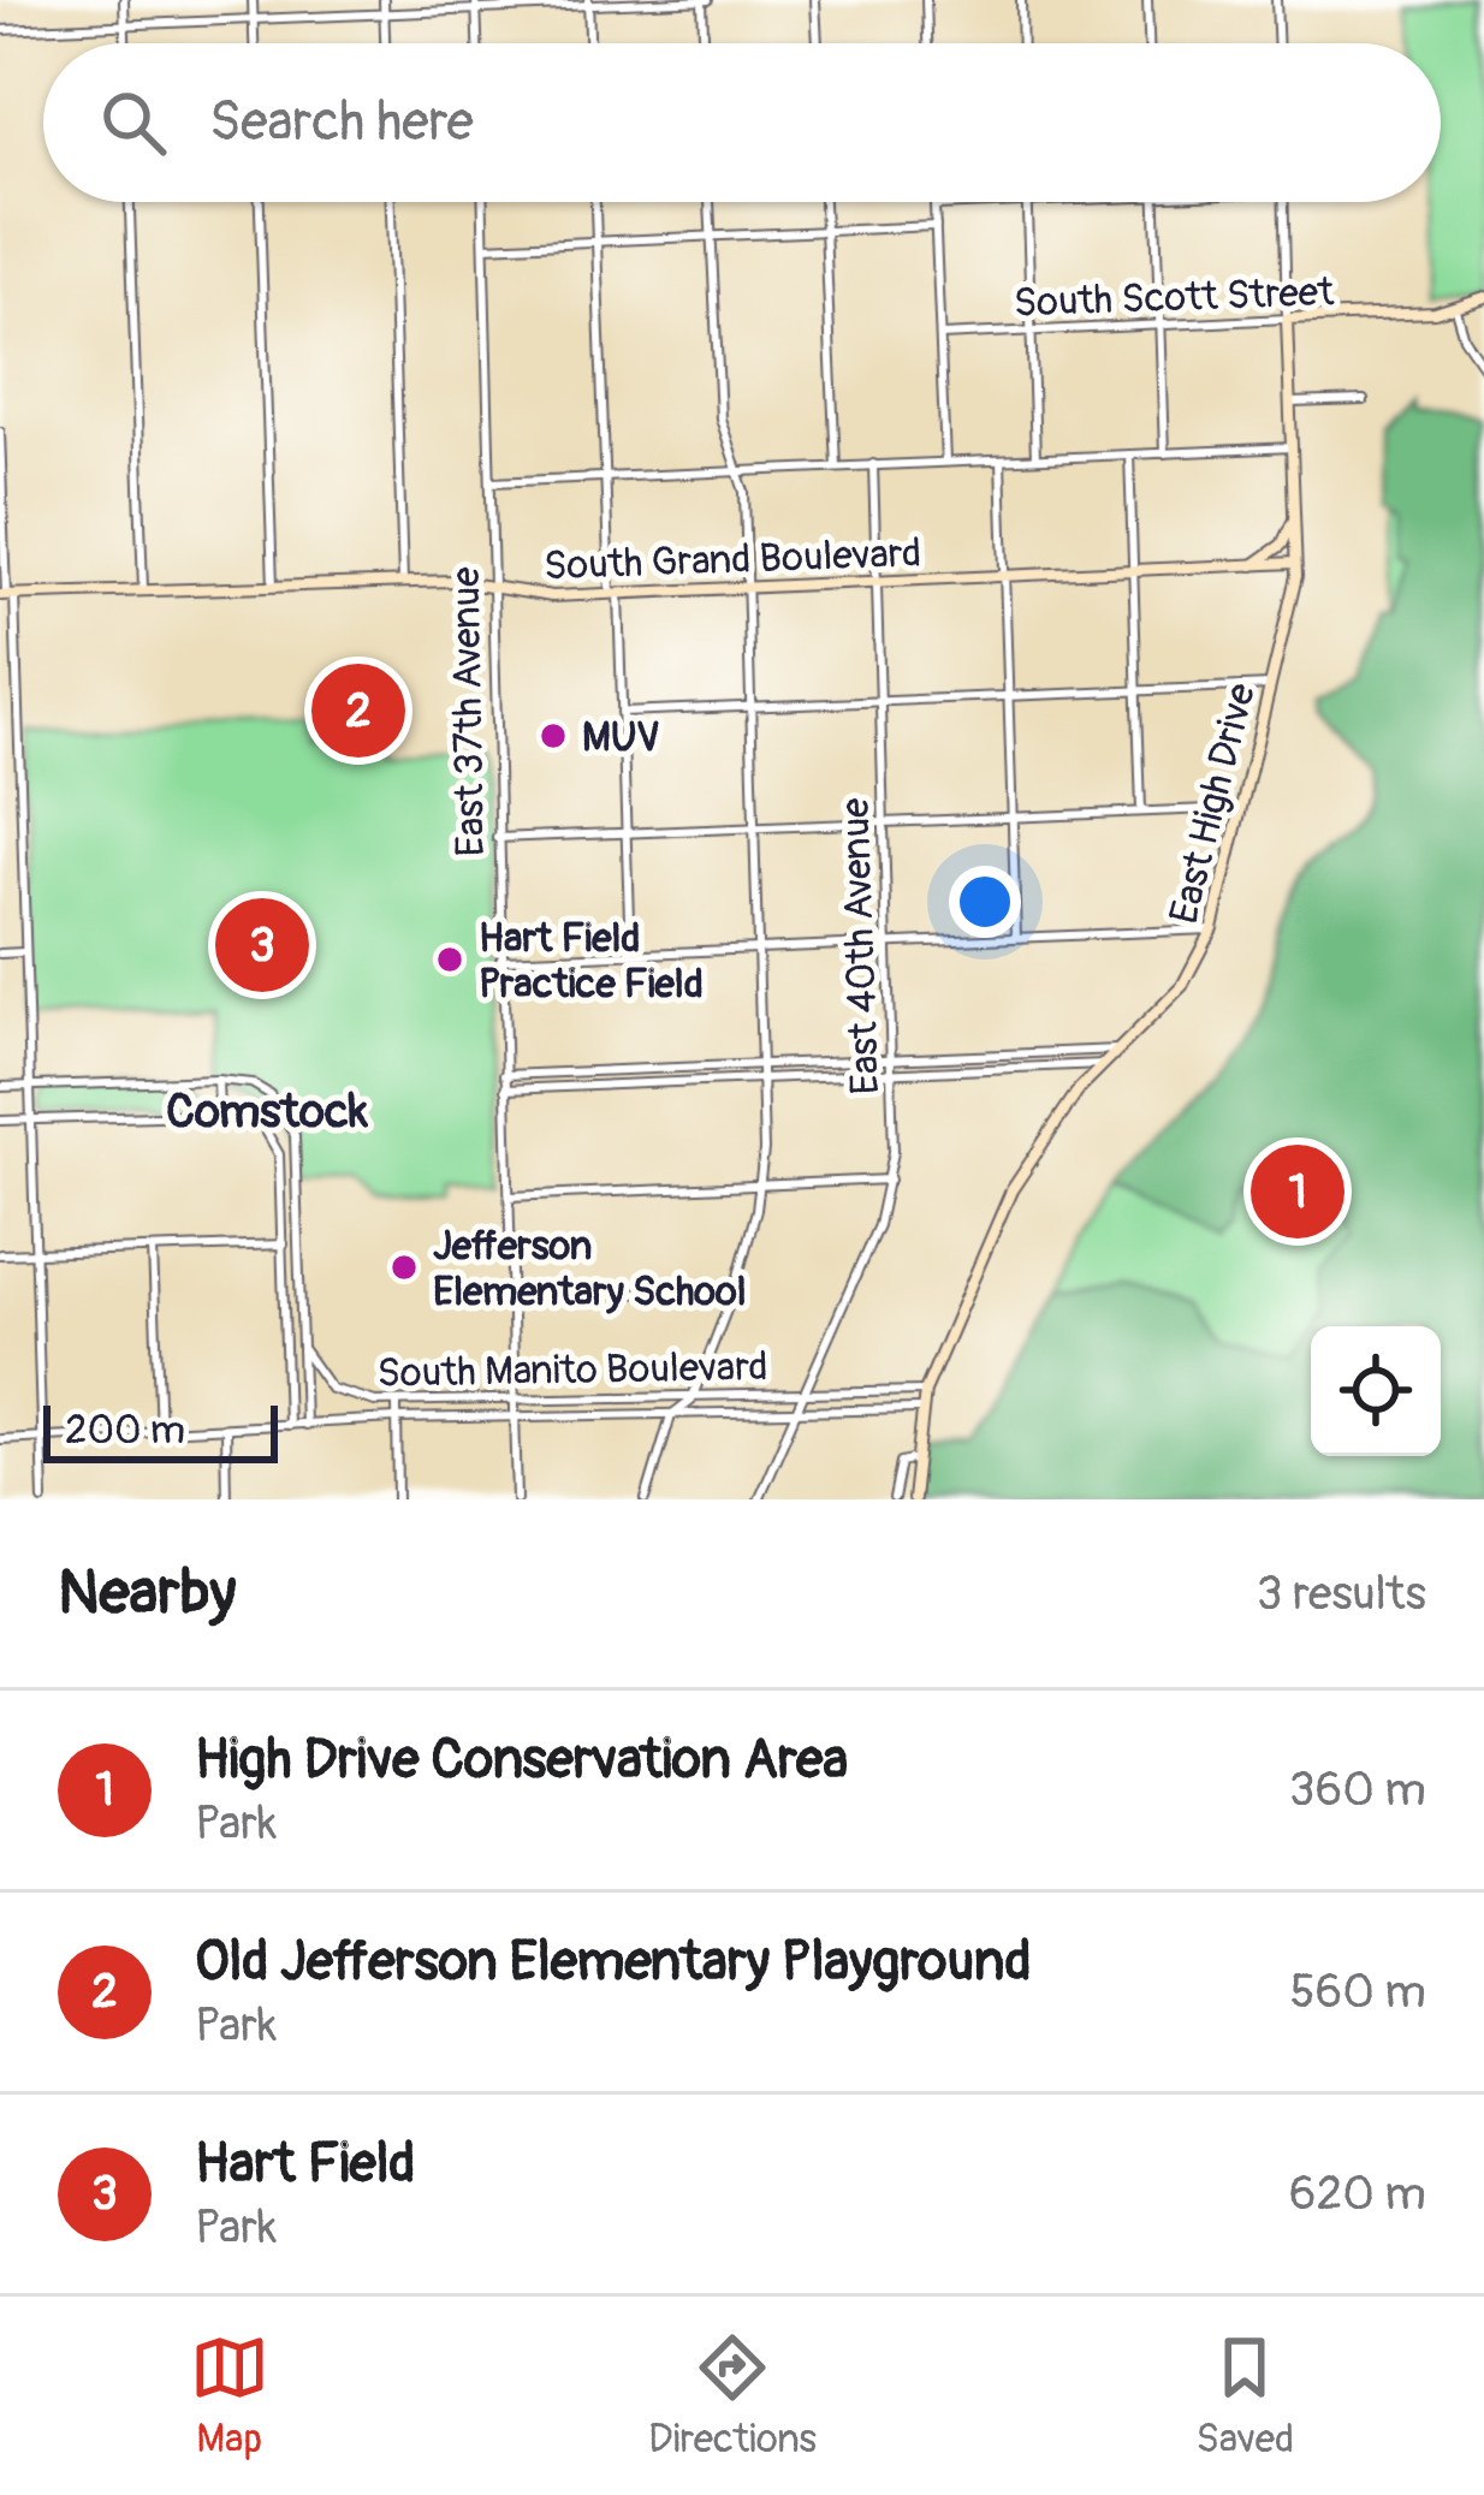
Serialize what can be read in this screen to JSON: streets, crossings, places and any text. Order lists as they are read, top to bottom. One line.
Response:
{"streets":{"main road":["South Scott Street","South Grand Boulevard","East High Drive"],"street":["East 37th Avenue","East 40th Avenue","South Manito Boulevard"]},"crossings":[["South Scott Street","East High Drive"],["South Grand Boulevard","East 37th Avenue"],["South Grand Boulevard","East High Drive"],["South Grand Boulevard","East 40th Avenue"],["East 37th Avenue","South Manito Boulevard"],["East High Drive","South Manito Boulevard"],["East 40th Avenue","South Manito Boulevard"]],"districts":["Comstock"],"places":["MUV","Hart Field Practice Field","Jefferson Elementary School"],"scale_bar":"200 m","page":{"search":"Search here","pins":["2","3","1"],"scale":"200 m","heading":["Nearby","3 results"],"list":[{"mark":"1","name":"High Drive Conservation Area","note":"Park","value":"360 m"},{"mark":"2","name":"Old Jefferson Elementary Playground","note":"Park","value":"560 m"},{"mark":"3","name":"Hart Field","note":"Park","value":"620 m"}],"nav":["Map","Directions","Saved"]}}
